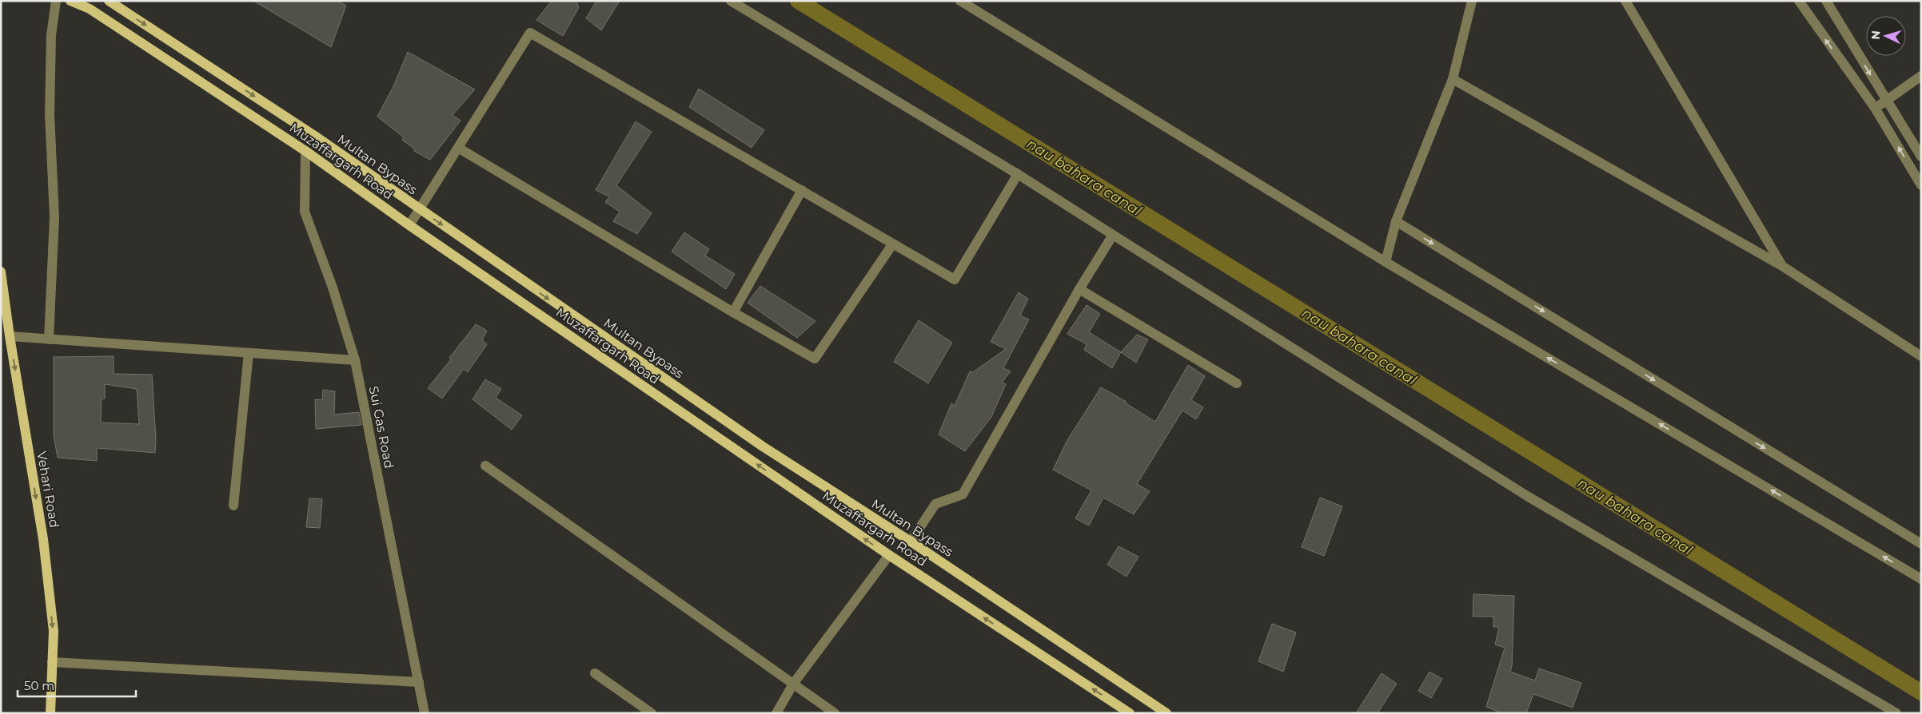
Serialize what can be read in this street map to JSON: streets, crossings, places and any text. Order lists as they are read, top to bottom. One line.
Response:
{"streets":{"main road":["Muzaffargarh Road","Multan Bypass","Vehari Road"],"street":["Sui Gas Road"]},"crossings":[["Muzaffargarh Road","Sui Gas Road"]],"one_way":["Muzaffargarh Road","Multan Bypass","Vehari Road"],"water":["nau bahara canal"],"scale_bar":"50 m","north":"left"}
